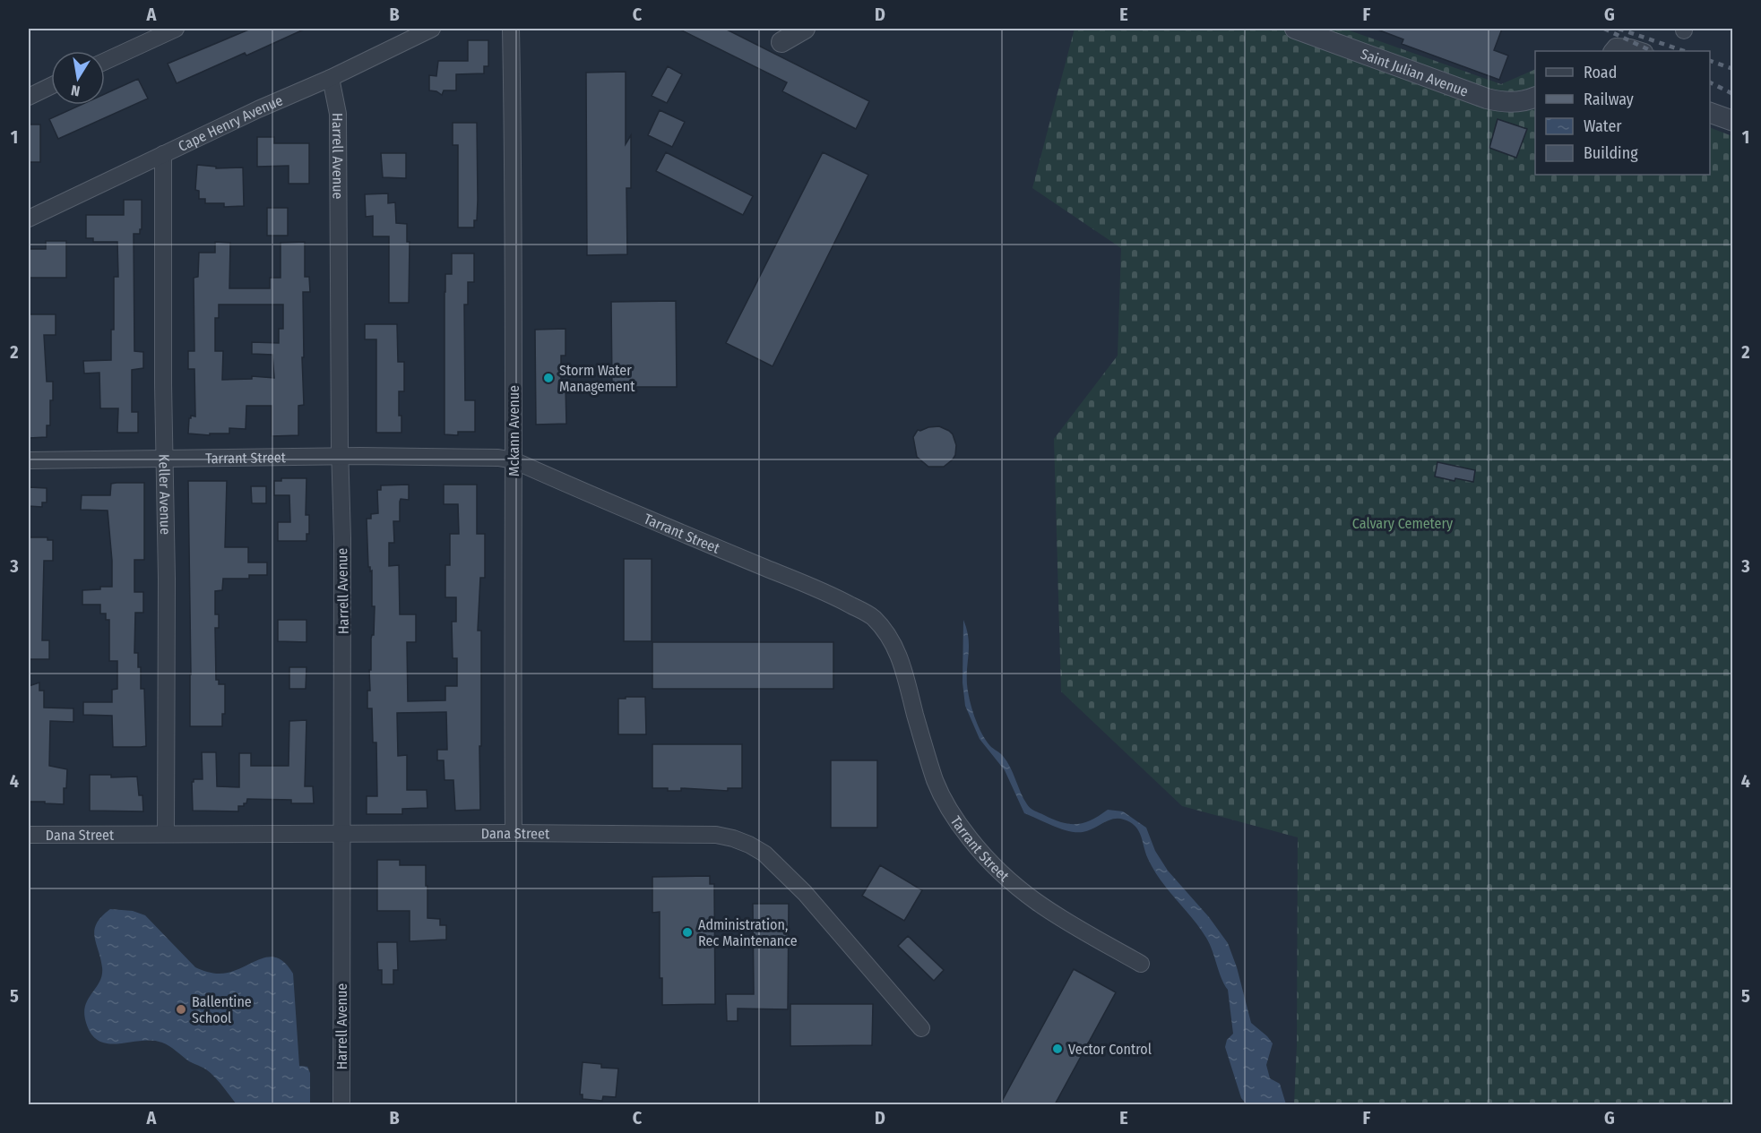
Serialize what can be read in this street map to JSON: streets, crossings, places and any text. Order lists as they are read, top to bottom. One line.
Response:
{"streets":{"street":["Saint Julian Avenue","Cape Henry Avenue","Harrell Avenue","Mckann Avenue","Tarrant Street","Keller Avenue","Dana Street"]},"crossings":[["Cape Henry Avenue","Harrell Avenue"],["Cape Henry Avenue","Keller Avenue"],["Harrell Avenue","Tarrant Street"],["Harrell Avenue","Dana Street"],["Mckann Avenue","Tarrant Street"],["Mckann Avenue","Dana Street"],["Tarrant Street","Keller Avenue"],["Keller Avenue","Dana Street"]],"parks":["Calvary Cemetery"],"places":["Storm Water Management","Administration, Rec Maintenance","Ballentine School","Vector Control"],"legend":["Road","Railway","Water","Building"],"north":"bottom","grid":{"columns":["A","B","C","D","E","F","G"],"rows":["1","2","3","4","5"]}}
